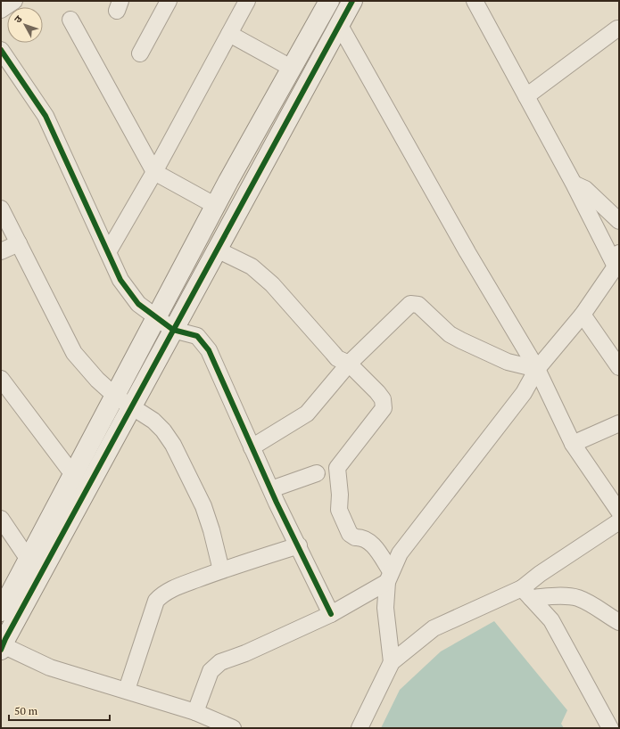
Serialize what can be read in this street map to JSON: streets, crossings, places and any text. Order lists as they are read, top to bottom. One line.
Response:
{"scale_bar":"50 m","north":"top left"}
